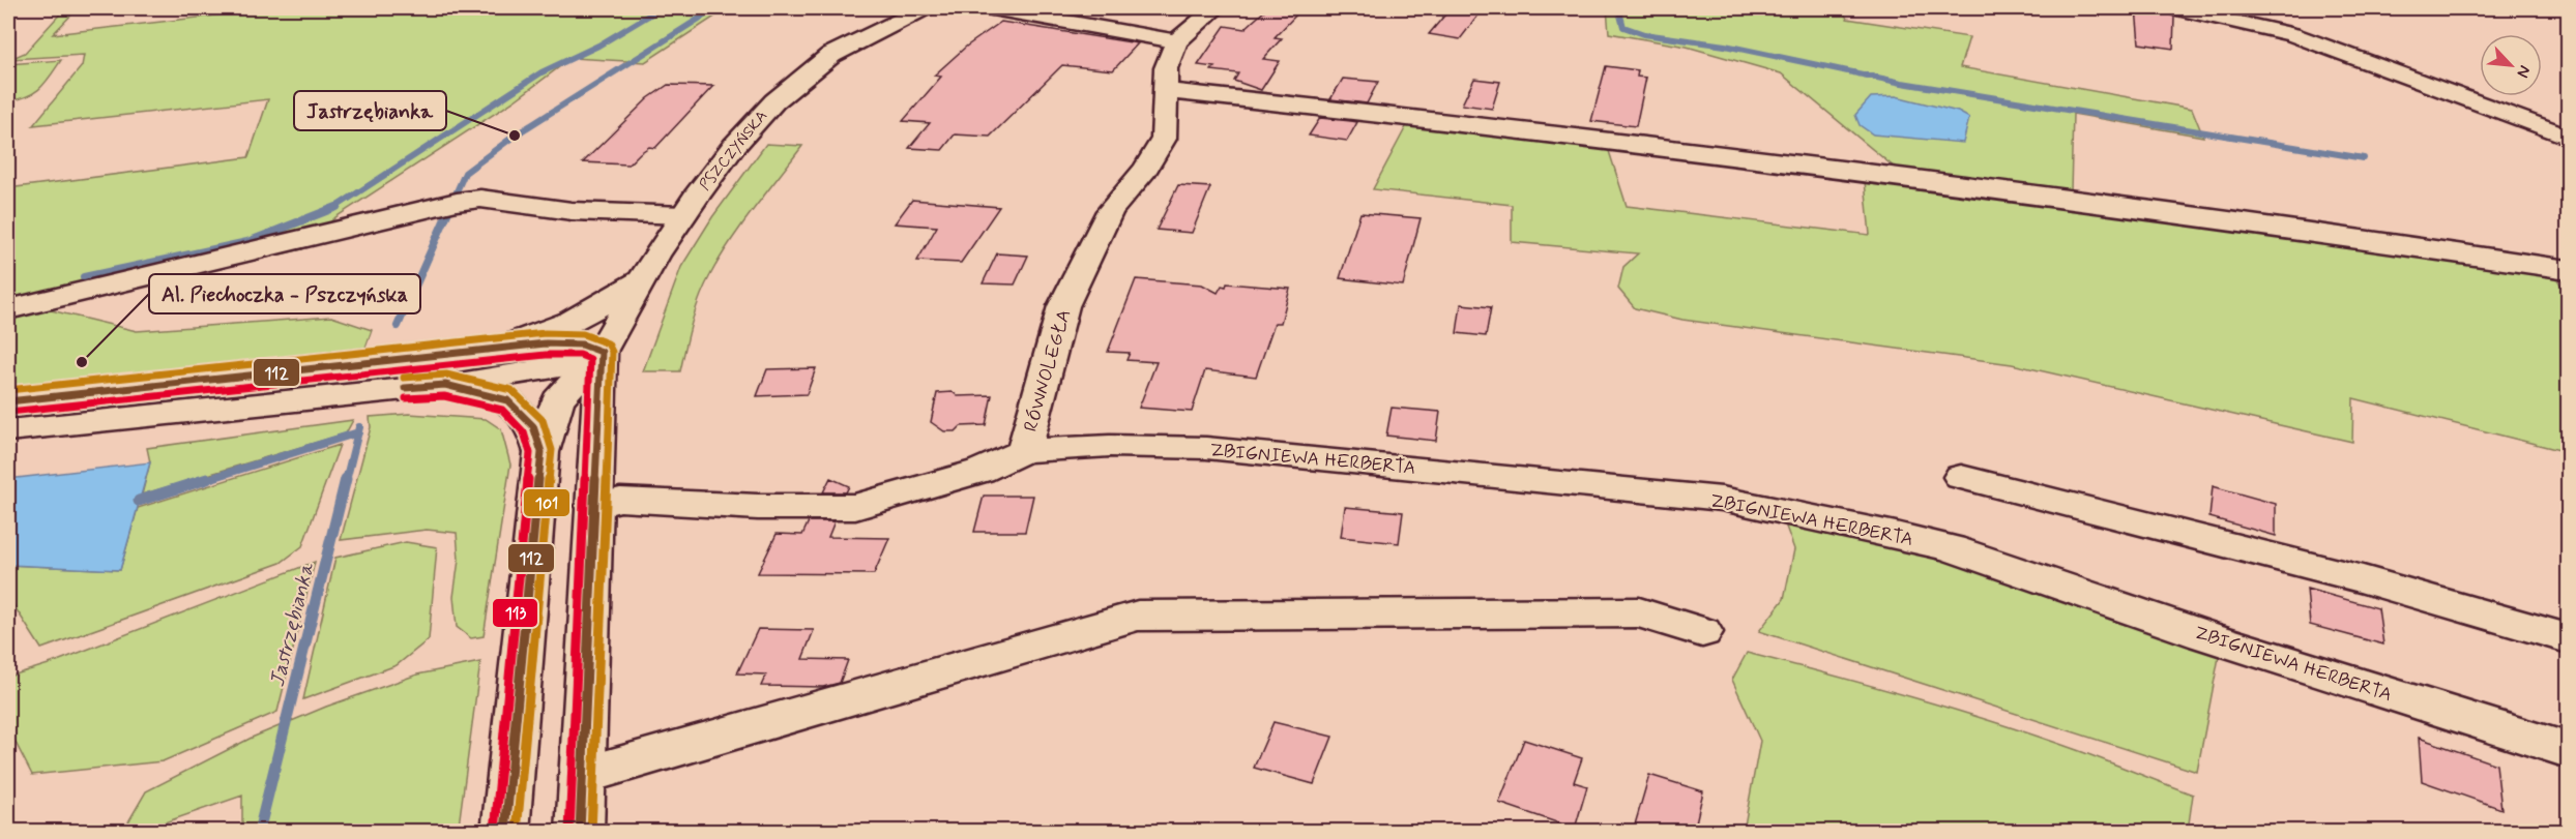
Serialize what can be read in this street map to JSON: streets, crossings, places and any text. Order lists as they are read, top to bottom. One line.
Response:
{"streets":{"street":["PSZCZYŃSKA","RÓWNOLEGŁA","ZBIGNIEWA HERBERTA"]},"crossings":[["PSZCZYŃSKA","RÓWNOLEGŁA"],["RÓWNOLEGŁA","ZBIGNIEWA HERBERTA"]],"water":["Jastrzębianka"],"places":["Jastrzębianka","Al. Piechoczka - Pszczyńska"],"lines":["transit line 101","transit line 112","transit line 113"],"north":"bottom right"}
